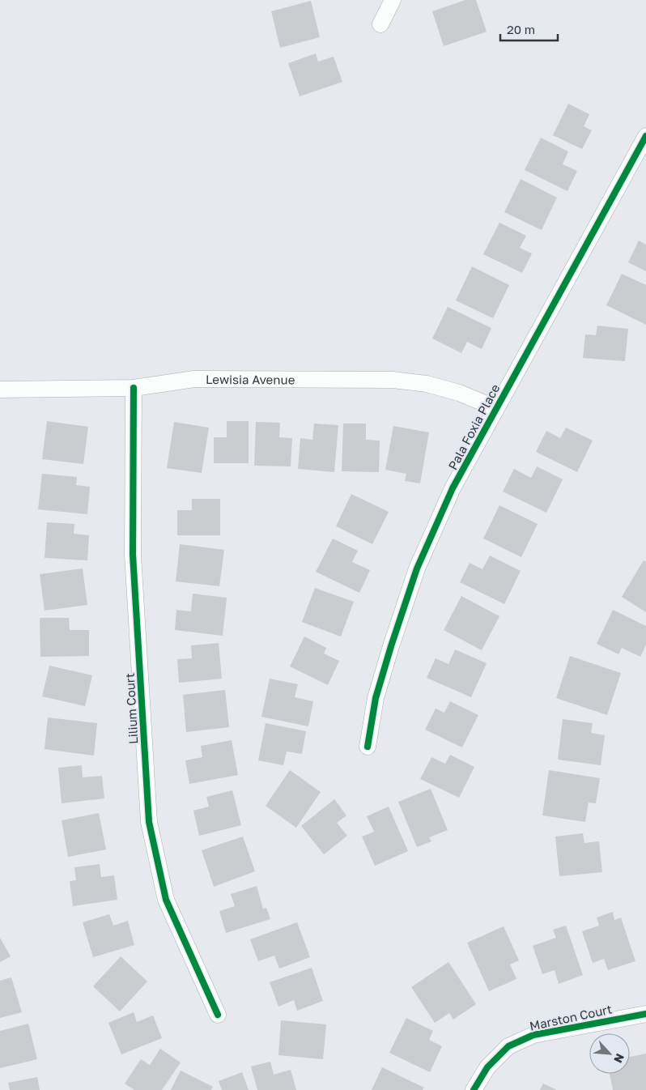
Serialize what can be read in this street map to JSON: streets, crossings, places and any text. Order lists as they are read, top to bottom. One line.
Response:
{"streets":{"street":["Lewisia Avenue","Pala Foxia Place","Lilium Court","Marston Court"]},"crossings":[["Lewisia Avenue","Pala Foxia Place"],["Lewisia Avenue","Lilium Court"]],"scale_bar":"20 m","north":"bottom right"}
